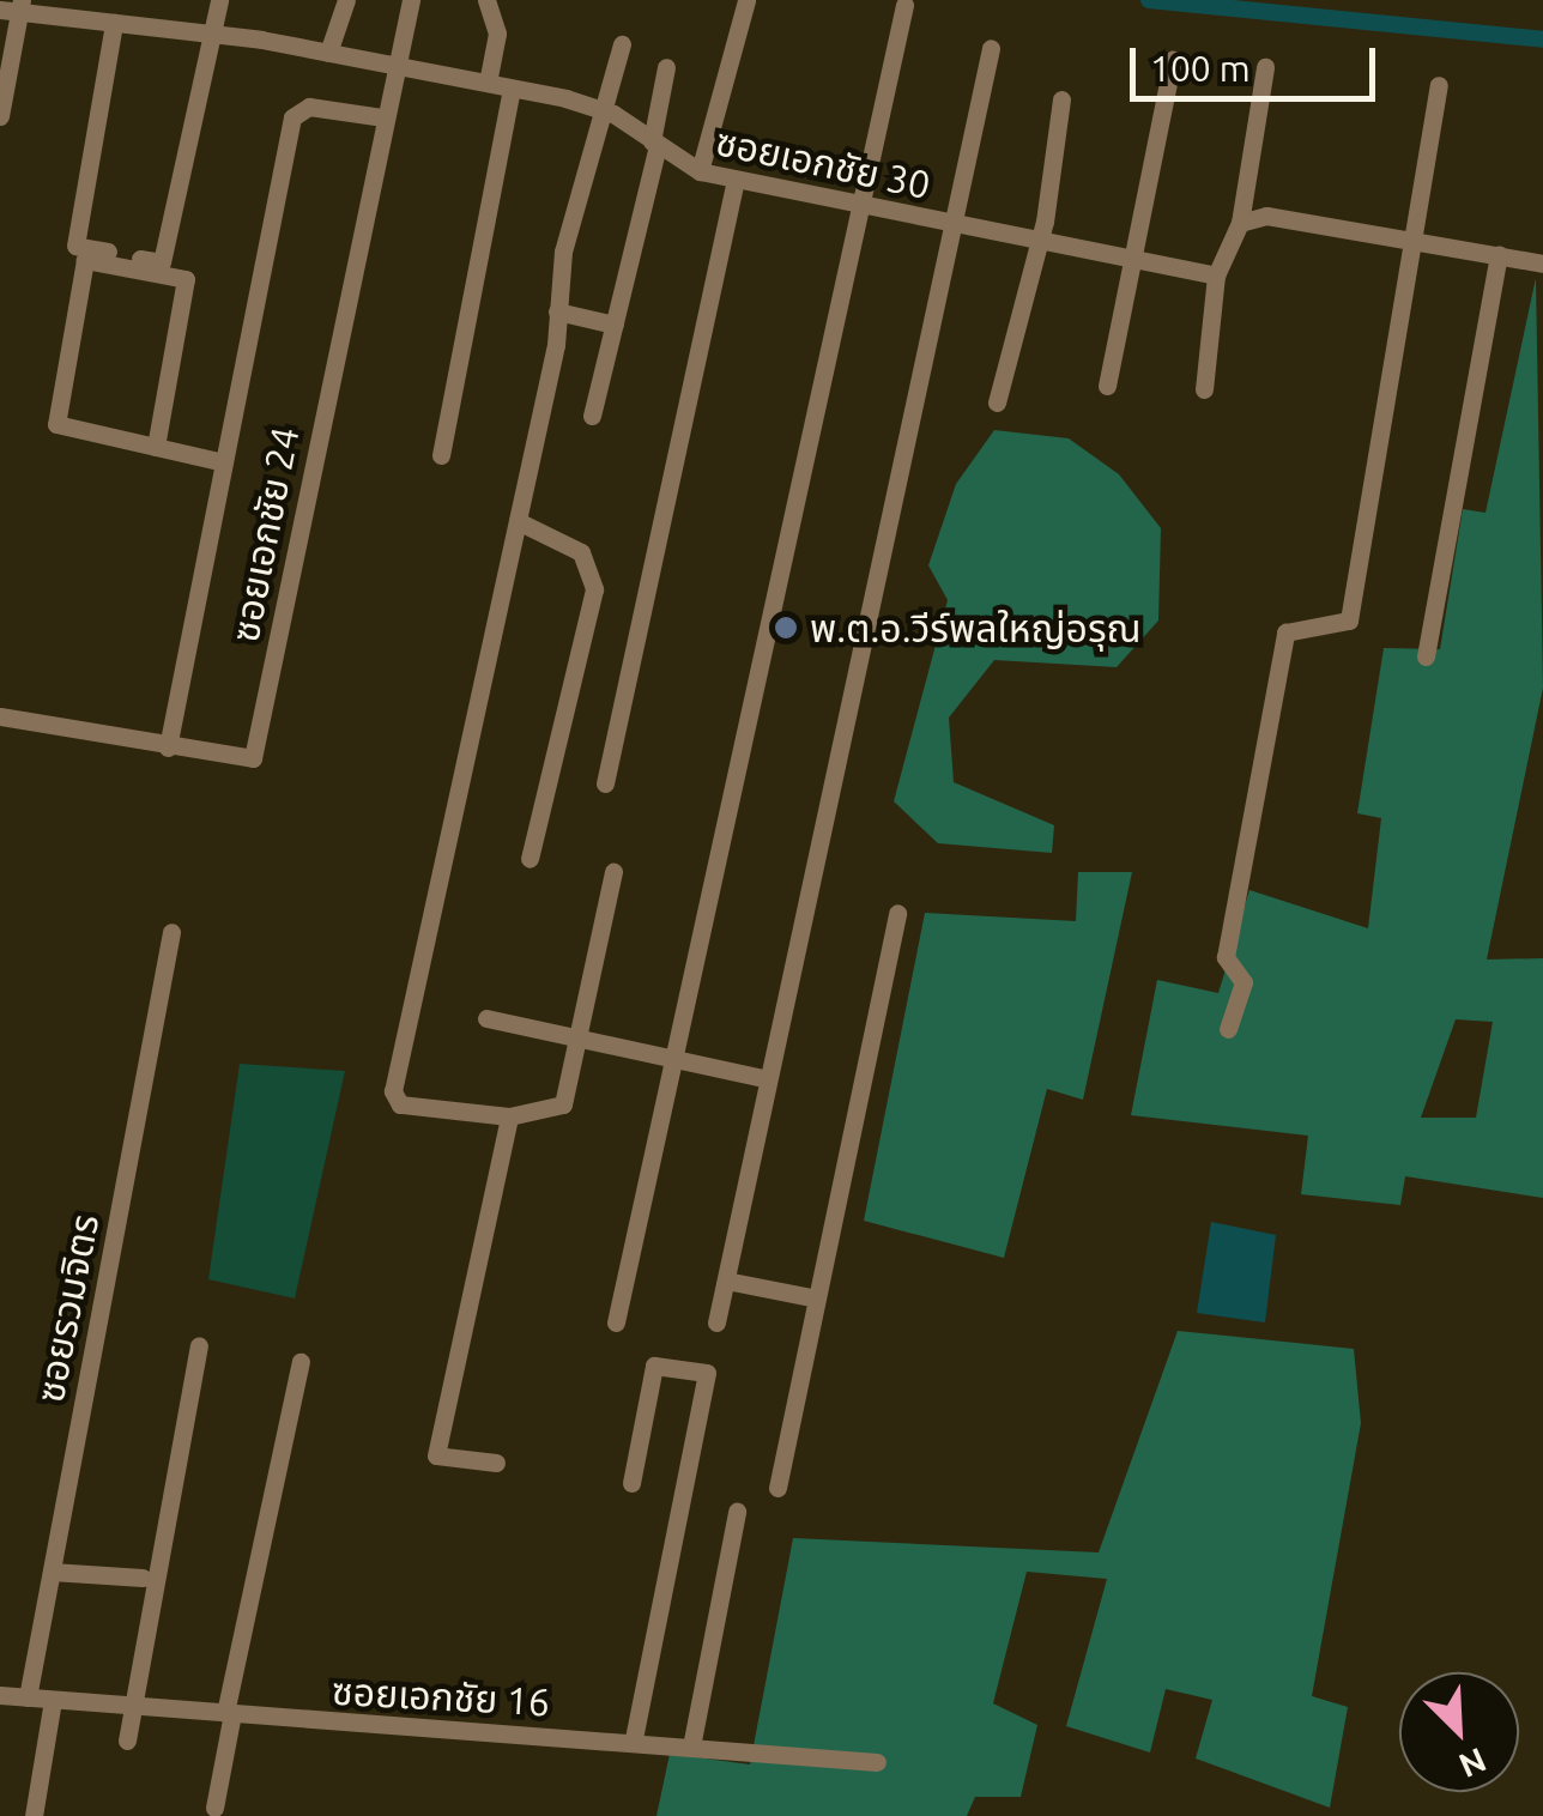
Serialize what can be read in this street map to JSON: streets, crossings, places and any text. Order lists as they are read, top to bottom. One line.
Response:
{"streets":{"street":["ซอยเอกชัย 30","ซอยเอกชัย 24","ซอยรวมจิตร","ซอยเอกชัย 16"]},"crossings":[["ซอยเอกชัย 30","ซอยเอกชัย 24"],["ซอยรวมจิตร","ซอยเอกชัย 16"]],"places":["พ.ต.อ.วีร์พลใหญ่อรุณ"],"scale_bar":"100 m","north":"bottom right"}
